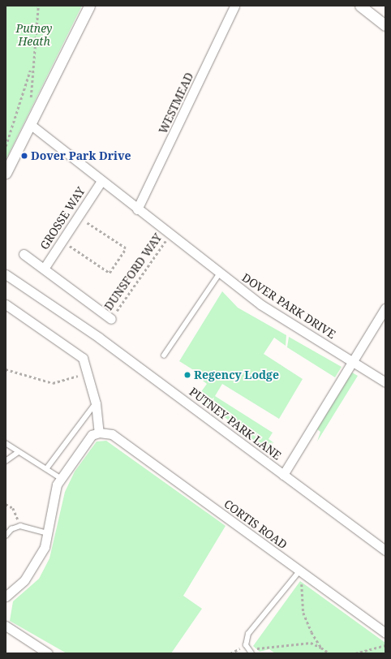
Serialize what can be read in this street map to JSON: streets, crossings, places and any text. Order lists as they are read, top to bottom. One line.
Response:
{"streets":{"street":["WESTMEAD","GROSSE WAY","DOVER PARK DRIVE","PUTNEY PARK LANE","CORTIS ROAD"],"path":["DUNSFORD WAY"]},"crossings":[["WESTMEAD","DOVER PARK DRIVE"],["GROSSE WAY","DUNSFORD WAY"],["GROSSE WAY","DOVER PARK DRIVE"],["DUNSFORD WAY","DOVER PARK DRIVE"]],"parks":["Putney Heath"],"places":["Dover Park Drive","Regency Lodge"]}
